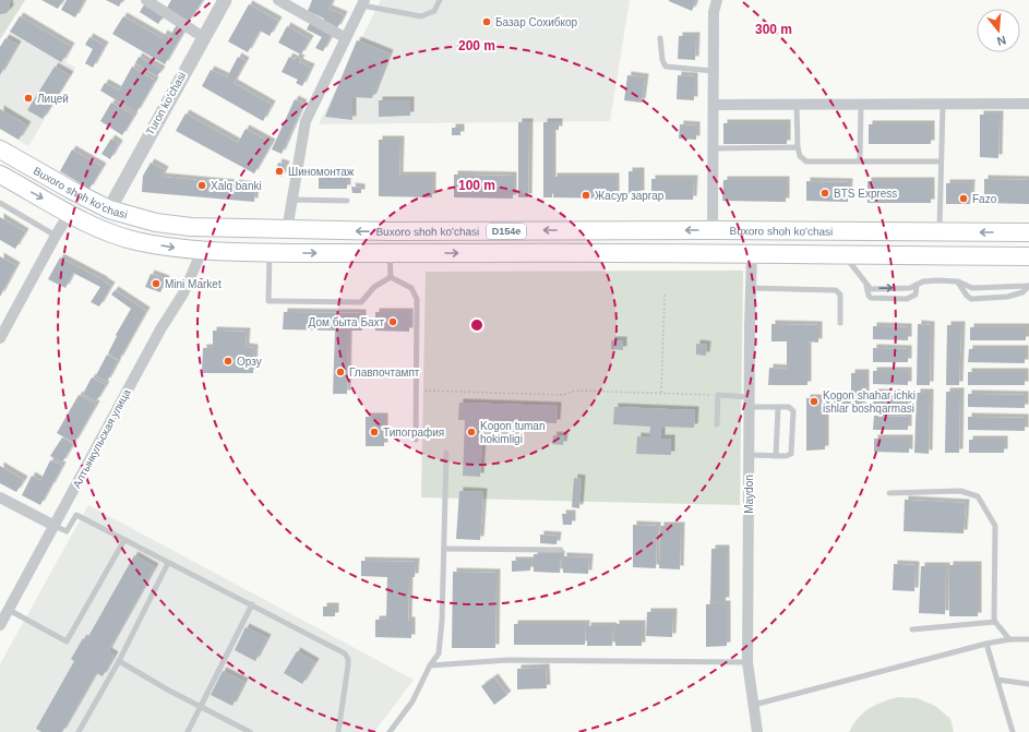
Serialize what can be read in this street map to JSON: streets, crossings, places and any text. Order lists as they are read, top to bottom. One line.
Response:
{"streets":{"main road":["Buxoro shoh ko'chasi","D154e"],"street":["Turon ko'chasi","Алтынкульская улица","Maydon"]},"crossings":[["Turon ko'chasi","Buxoro shoh ko'chasi"],["Buxoro shoh ko'chasi","Алтынкульская улица"],["Buxoro shoh ko'chasi","Maydon"]],"places":["Базар Сохибкор","Лицей","Шиномонтаж","Xalq banki","BTS Express","Жасур заргар","Fazo","Mini Market","Дом быта Бахт","Орзу","Главпочтампт","Kogon shahar ichki ishlar boshqarmasi","Типография","Kogon tuman hokimligi"],"north":"bottom","rings":["300 m","200 m","100 m"]}
